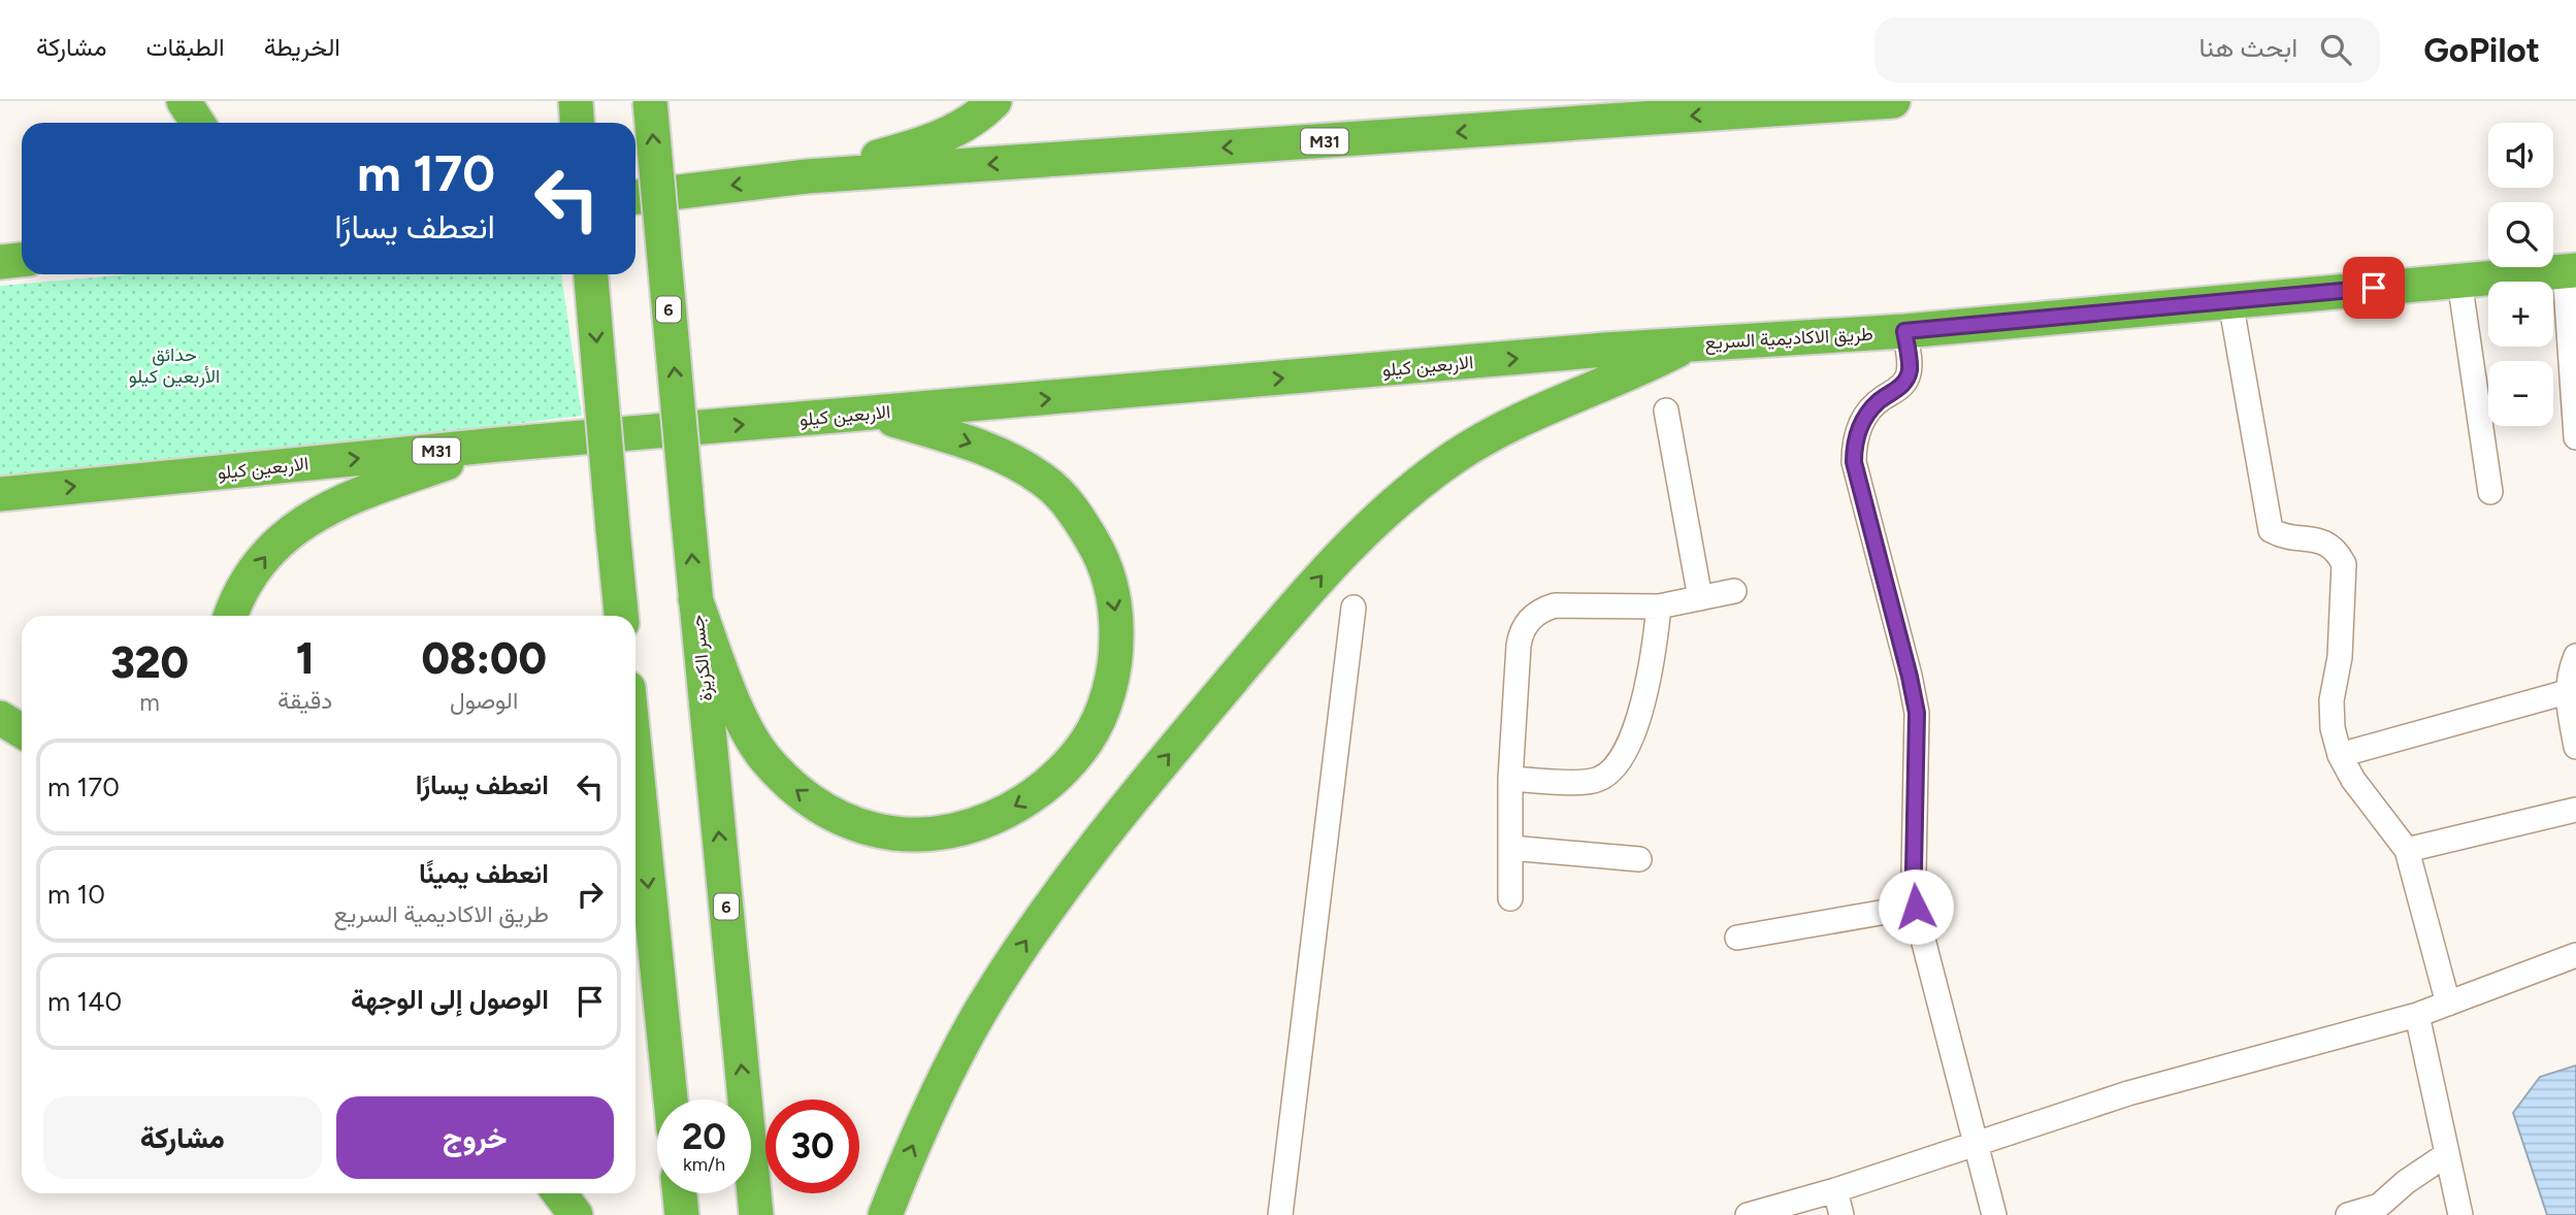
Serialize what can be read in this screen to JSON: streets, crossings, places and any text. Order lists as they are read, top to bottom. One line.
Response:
{"streets":{"highway":["M31","6","طريق الاكاديمية السريع","الاربعين كيلو","جسر الكزيزة"]},"crossings":[["طريق الاكاديمية السريع","الاربعين كيلو"]],"parks":["حدائق الأربعين كيلو"],"page":{"header":"GoPilot","search":"ابحث هنا","nav":["الخريطة","الطبقات","مشاركة"],"map_buttons":["+","−"],"turn":["170 m","انعطف يسارًا"],"eta":["08:00","الوصول","1","دقيقة","320","m"],"list":[{"name":"انعطف يسارًا","value":"170 m"},{"name":"انعطف يمينًا","note":"طريق الاكاديمية السريع","value":"10 m"},{"name":"الوصول إلى الوجهة","value":"140 m"}],"buttons":["خروج","مشاركة"],"speed":"20 km/h","limit":"30"}}
